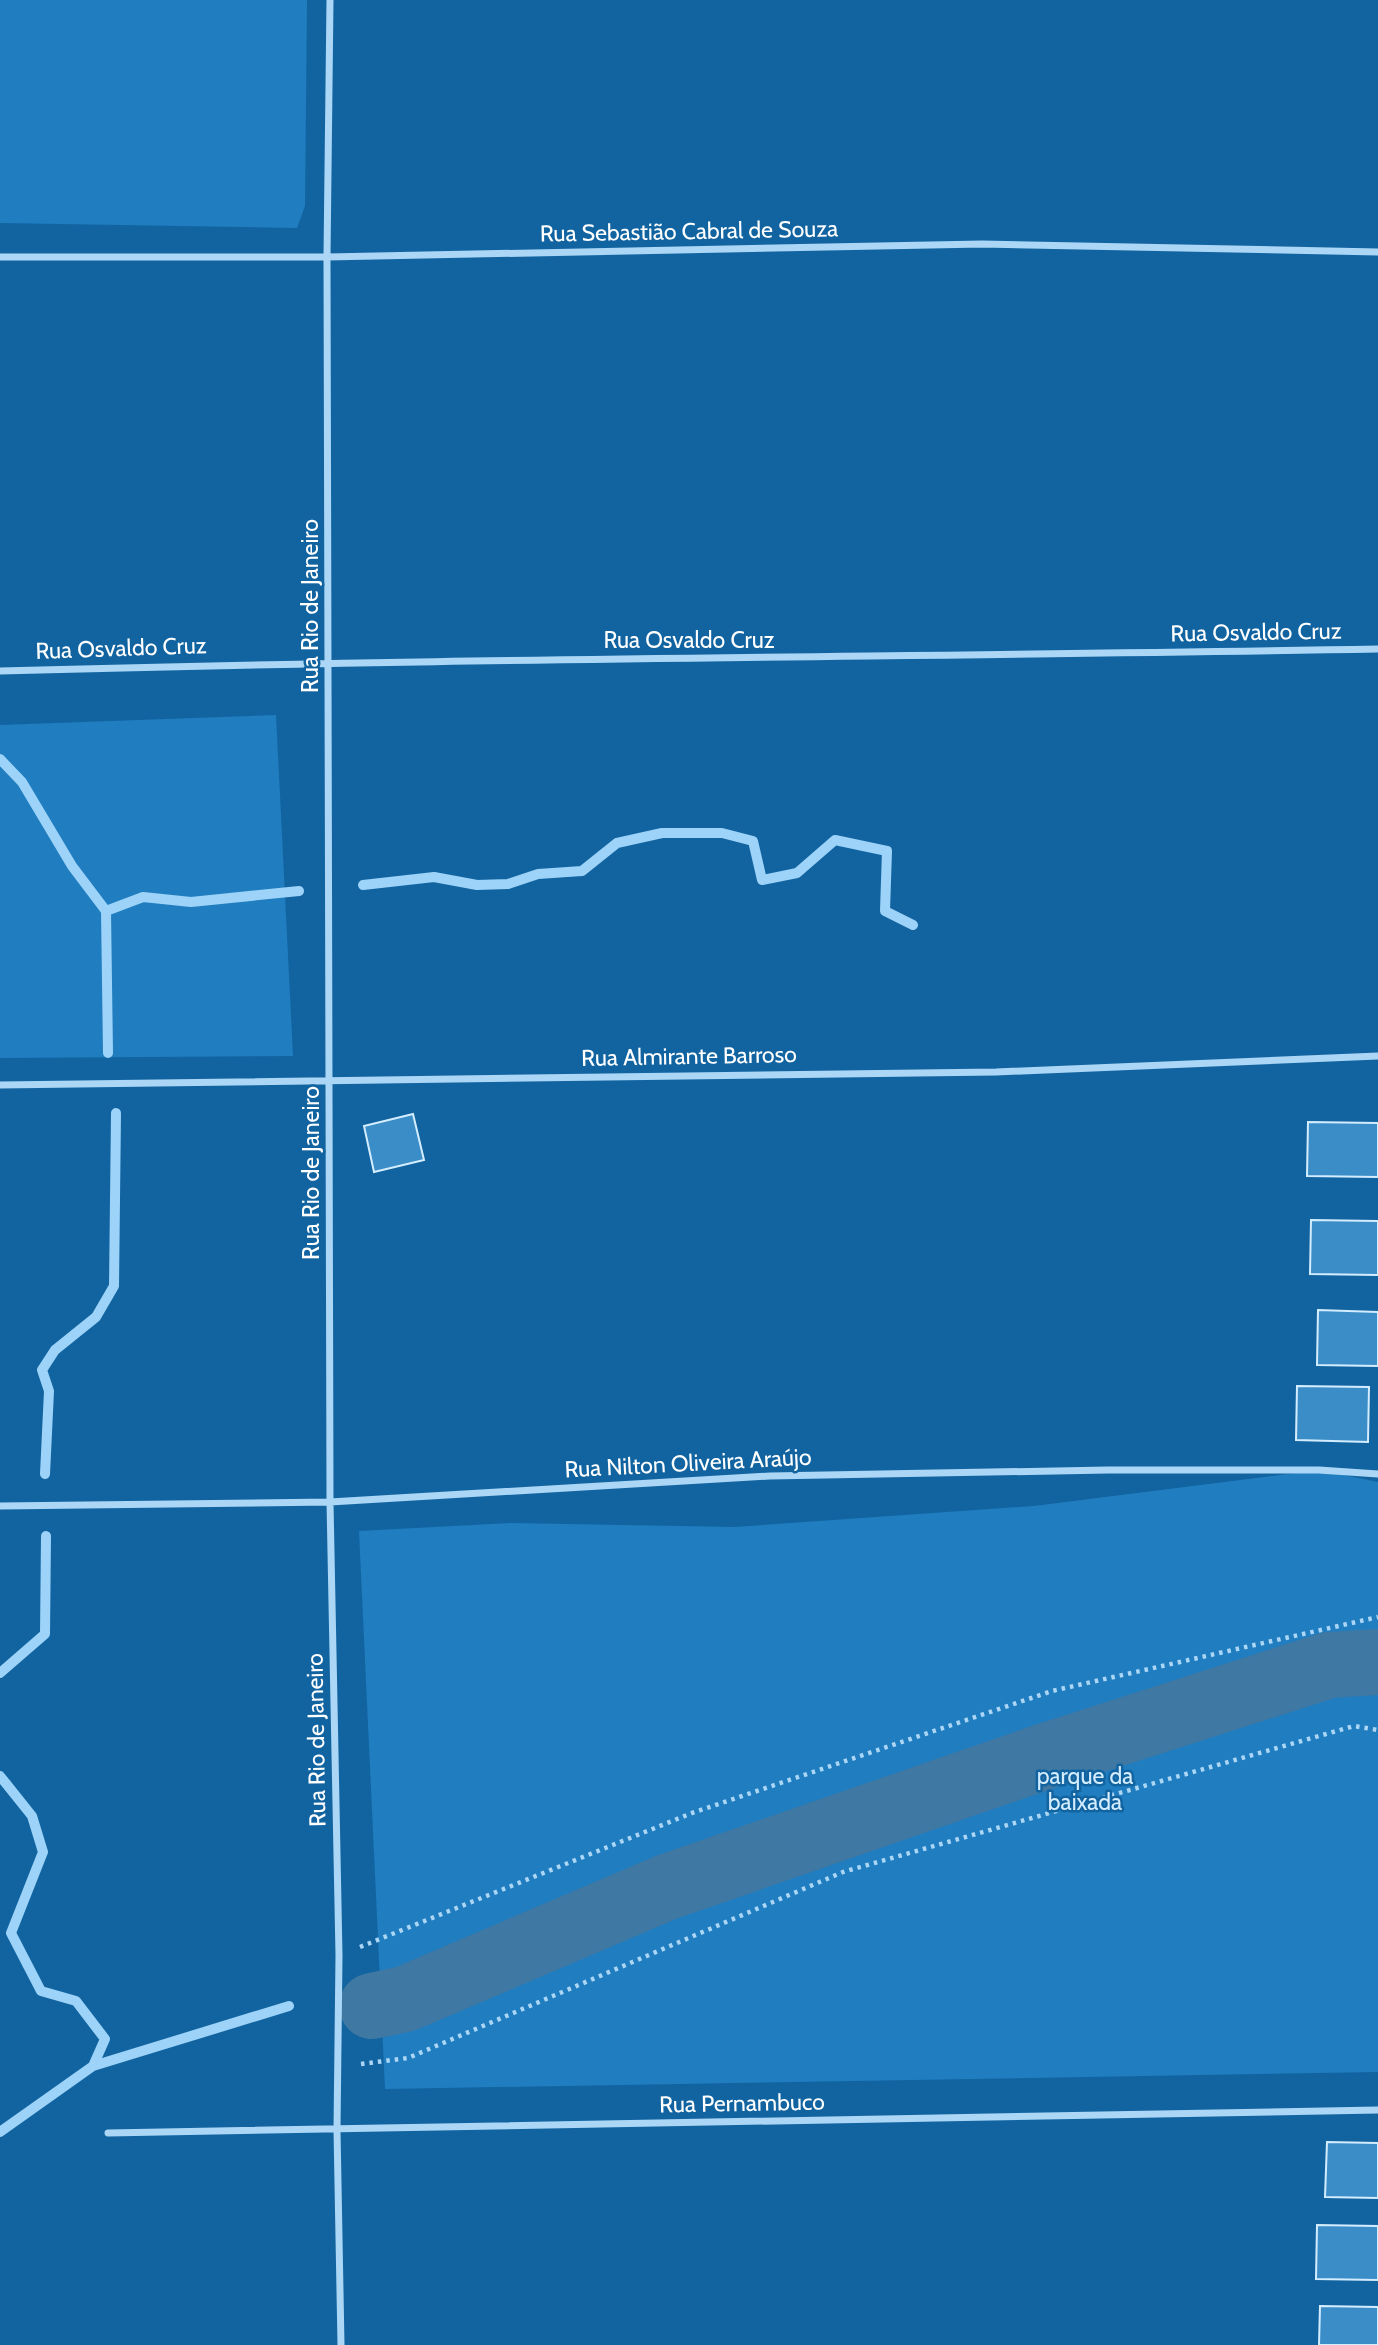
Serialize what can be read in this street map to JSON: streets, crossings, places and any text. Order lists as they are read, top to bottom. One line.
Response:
{"streets":{"street":["Rua Sebastião Cabral de Souza","Rua Rio de Janeiro","Rua Osvaldo Cruz","Rua Almirante Barroso","Rua Nilton Oliveira Araújo","Rua Pernambuco"]},"crossings":[["Rua Sebastião Cabral de Souza","Rua Rio de Janeiro"],["Rua Rio de Janeiro","Rua Osvaldo Cruz"],["Rua Rio de Janeiro","Rua Almirante Barroso"],["Rua Rio de Janeiro","Rua Nilton Oliveira Araújo"],["Rua Rio de Janeiro","Rua Pernambuco"]],"parks":["parque da baixada"]}
